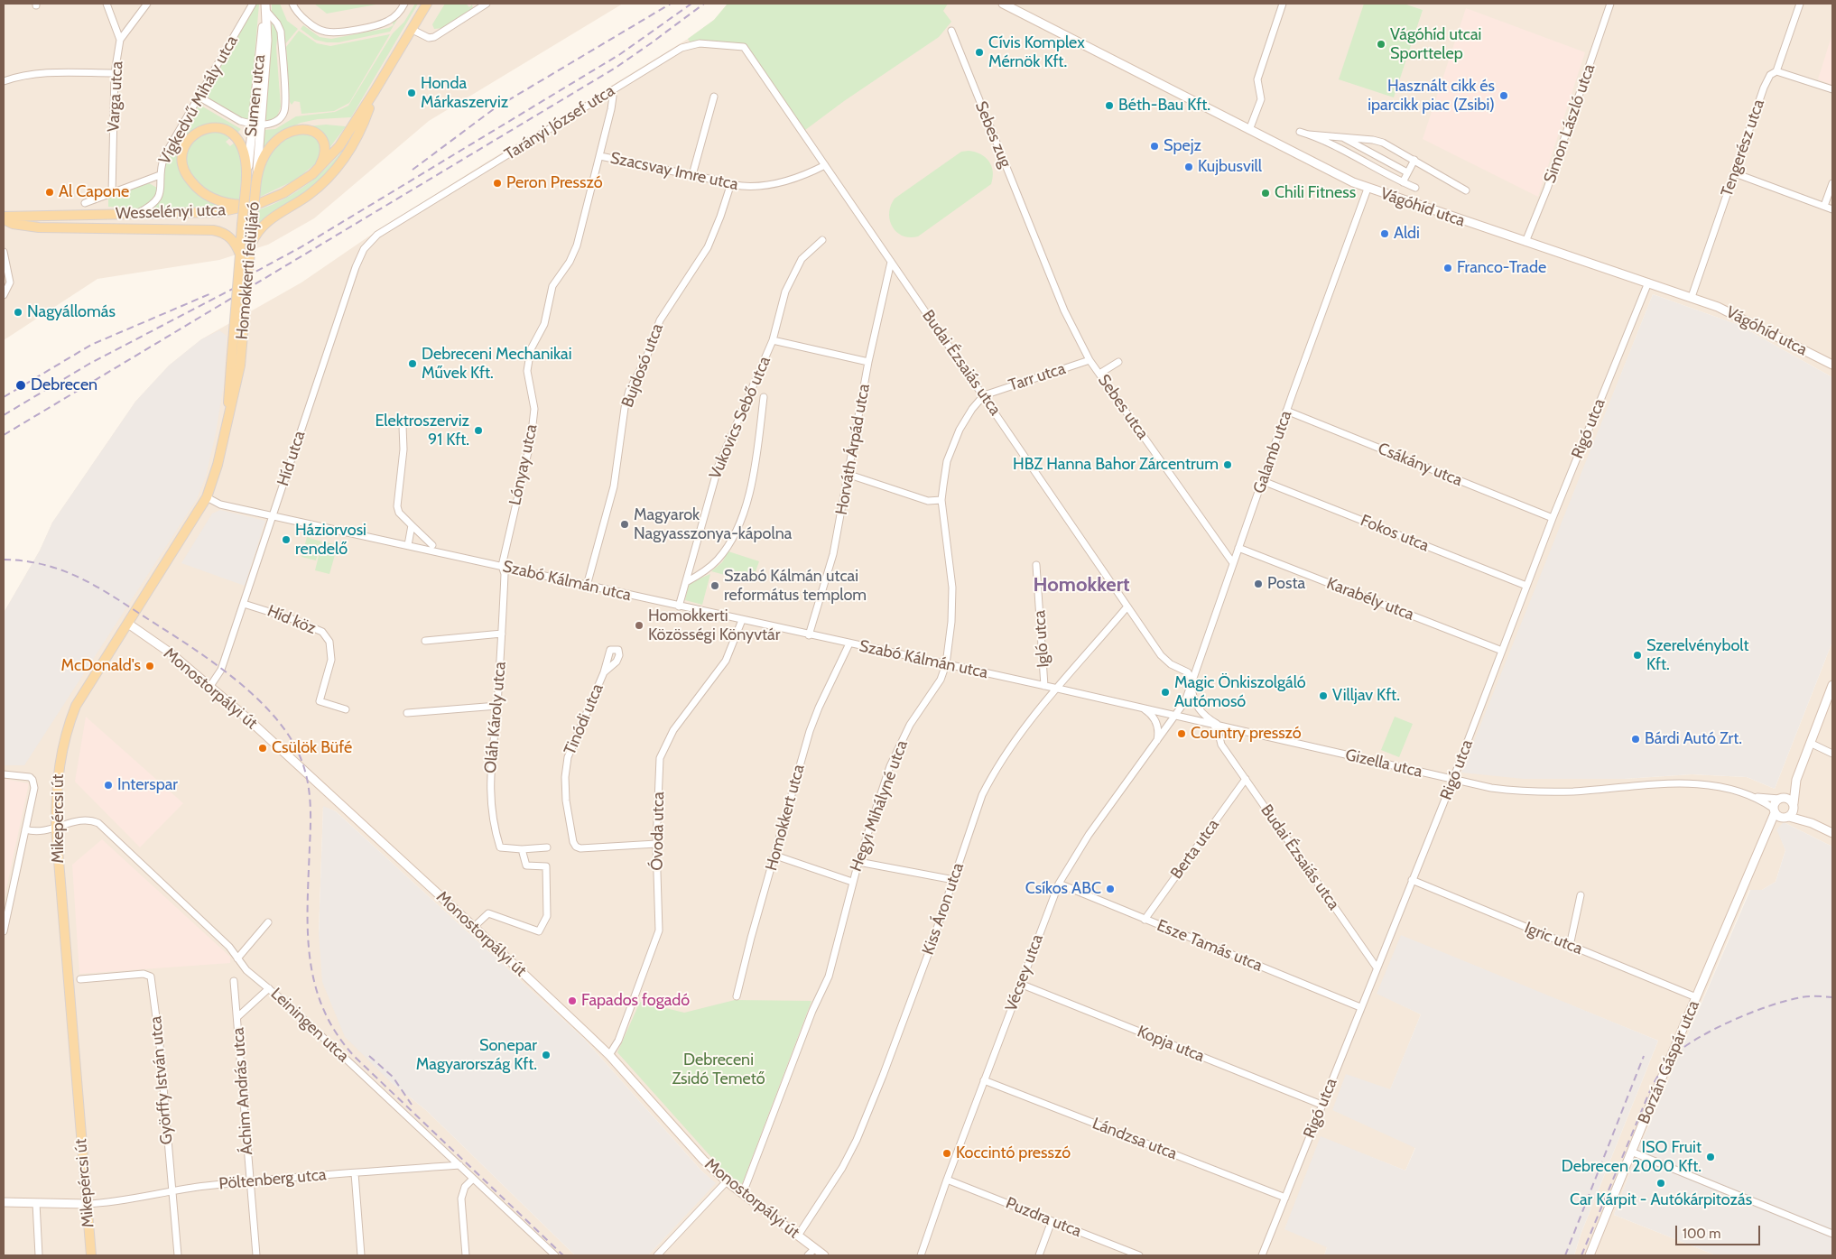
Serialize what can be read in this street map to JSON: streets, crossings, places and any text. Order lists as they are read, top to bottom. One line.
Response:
{"streets":{"main road":["Wesselényi utca","Homokkerti felüljáró","Mikepércsi út"],"street":["Sumen utca","Varga utca","Vígkedvű Mihály utca","Tarányi József utca","Simon László utca","Sebes zug","Tengerész utca","Szacsvay Imre utca","Vágóhíd utca","Budai Ézsaiás utca","Bujdosó utca","Tarr utca","Sebes utca","Vukovics Sebő utca","Rigó utca","Horváth Árpád utca","Galamb utca","Híd utca","Lónyay utca","Csákány utca","Fokos utca","Szabó Kálmán utca","Karabély utca","Híd köz","Igló utca","Monostorpályi út","Oláh Károly utca","Tinódi utca","Gizella utca","Hegyi Mihályné utca","Homokkert utca","Óvoda utca","Berta utca","Kiss Áron utca","Igric utca","Esze Tamás utca","Vécsey utca","Leiningen utca","Kopja utca","Borzán Gáspár utca","Györffy István utca","Áchim András utca","Lándzsa utca","Pöltenberg utca","Puzdra utca"]},"crossings":[["Sumen utca","Homokkerti felüljáró"],["Vígkedvű Mihály utca","Wesselényi utca"],["Tarányi József utca","Budai Ézsaiás utca"],["Tarányi József utca","Híd utca"],["Tarányi József utca","Lónyay utca"],["Simon László utca","Vágóhíd utca"],["Sebes zug","Sebes utca"],["Tengerész utca","Vágóhíd utca"],["Szacsvay Imre utca","Budai Ézsaiás utca"],["Szacsvay Imre utca","Bujdosó utca"],["Szacsvay Imre utca","Lónyay utca"],["Vágóhíd utca","Rigó utca"],["Vágóhíd utca","Galamb utca"],["Homokkerti felüljáró","Mikepércsi út"],["Budai Ézsaiás utca","Tarr utca"],["Budai Ézsaiás utca","Rigó utca"],["Budai Ézsaiás utca","Horváth Árpád utca"],["Budai Ézsaiás utca","Galamb utca"],["Budai Ézsaiás utca","Gizella utca"],["Budai Ézsaiás utca","Hegyi Mihályné utca"],["Budai Ézsaiás utca","Berta utca"],["Budai Ézsaiás utca","Kiss Áron utca"],["Bujdosó utca","Szabó Kálmán utca"],["Tarr utca","Sebes utca"],["Tarr utca","Hegyi Mihályné utca"],["Sebes utca","Galamb utca"],["Vukovics Sebő utca","Szabó Kálmán utca"],["Rigó utca","Csákány utca"],["Rigó utca","Fokos utca"],["Rigó utca","Karabély utca"],["Rigó utca","Gizella utca"],["Rigó utca","Igric utca"],["Rigó utca","Esze Tamás utca"],["Rigó utca","Kopja utca"],["Rigó utca","Lándzsa utca"],["Horváth Árpád utca","Szabó Kálmán utca"],["Galamb utca","Csákány utca"],["Galamb utca","Fokos utca"],["Galamb utca","Szabó Kálmán utca"],["Galamb utca","Karabély utca"],["Galamb utca","Gizella utca"],["Galamb utca","Vécsey utca"],["Híd utca","Szabó Kálmán utca"],["Híd utca","Híd köz"],["Híd utca","Monostorpályi út"],["Lónyay utca","Szabó Kálmán utca"],["Lónyay utca","Oláh Károly utca"],["Szabó Kálmán utca","Igló utca"],["Szabó Kálmán utca","Oláh Károly utca"],["Szabó Kálmán utca","Gizella utca"],["Szabó Kálmán utca","Hegyi Mihályné utca"],["Szabó Kálmán utca","Homokkert utca"],["Szabó Kálmán utca","Mikepércsi út"],["Szabó Kálmán utca","Óvoda utca"],["Szabó Kálmán utca","Kiss Áron utca"],["Szabó Kálmán utca","Vécsey utca"],["Monostorpályi út","Hegyi Mihályné utca"],["Monostorpályi út","Mikepércsi út"],["Monostorpályi út","Óvoda utca"],["Monostorpályi út","Kiss Áron utca"],["Tinódi utca","Óvoda utca"],["Gizella utca","Vécsey utca"],["Gizella utca","Borzán Gáspár utca"],["Mikepércsi út","Leiningen utca"],["Mikepércsi út","Pöltenberg utca"],["Berta utca","Esze Tamás utca"],["Igric utca","Borzán Gáspár utca"],["Esze Tamás utca","Vécsey utca"],["Vécsey utca","Kopja utca"],["Vécsey utca","Lándzsa utca"],["Vécsey utca","Puzdra utca"],["Leiningen utca","Pöltenberg utca"],["Györffy István utca","Pöltenberg utca"],["Áchim András utca","Pöltenberg utca"]],"districts":["Homokkert"],"parks":["Debreceni Zsidó Temető"],"places":["Vágóhíd utcai Sporttelep","Cívis Komplex Mérnök Kft.","Honda Márkaszerviz","Használt cikk és iparcikk piac (Zsibi)","Béth-Bau Kft.","Spejz","Kujbusvill","Peron Presszó","Al Capone","Chili Fitness","Aldi","Franco-Trade","Nagyállomás","Debreceni Mechanikai Művek Kft.","Debrecen","Elektroszerviz 91 Kft.","HBZ Hanna Bahor Zárcentrum","Magyarok Nagyasszonya-kápolna","Háziorvosi rendelő","Posta","Szabó Kálmán utcai református templom","Homokkerti Közösségi Könyvtár","Szerelvénybolt Kft.","McDonald's","Magic Önkiszolgáló Autómosó","Villjav Kft.","Country presszó","Bárdi Autó Zrt.","Csülök Büfé","Interspar","Csíkos ABC","Fapados fogadó","Sonepar Magyarország Kft.","Koccintó presszó","ISO Fruit Debrecen 2000 Kft.","Car Kárpit - Autókárpitozás"],"scale_bar":"100 m"}
